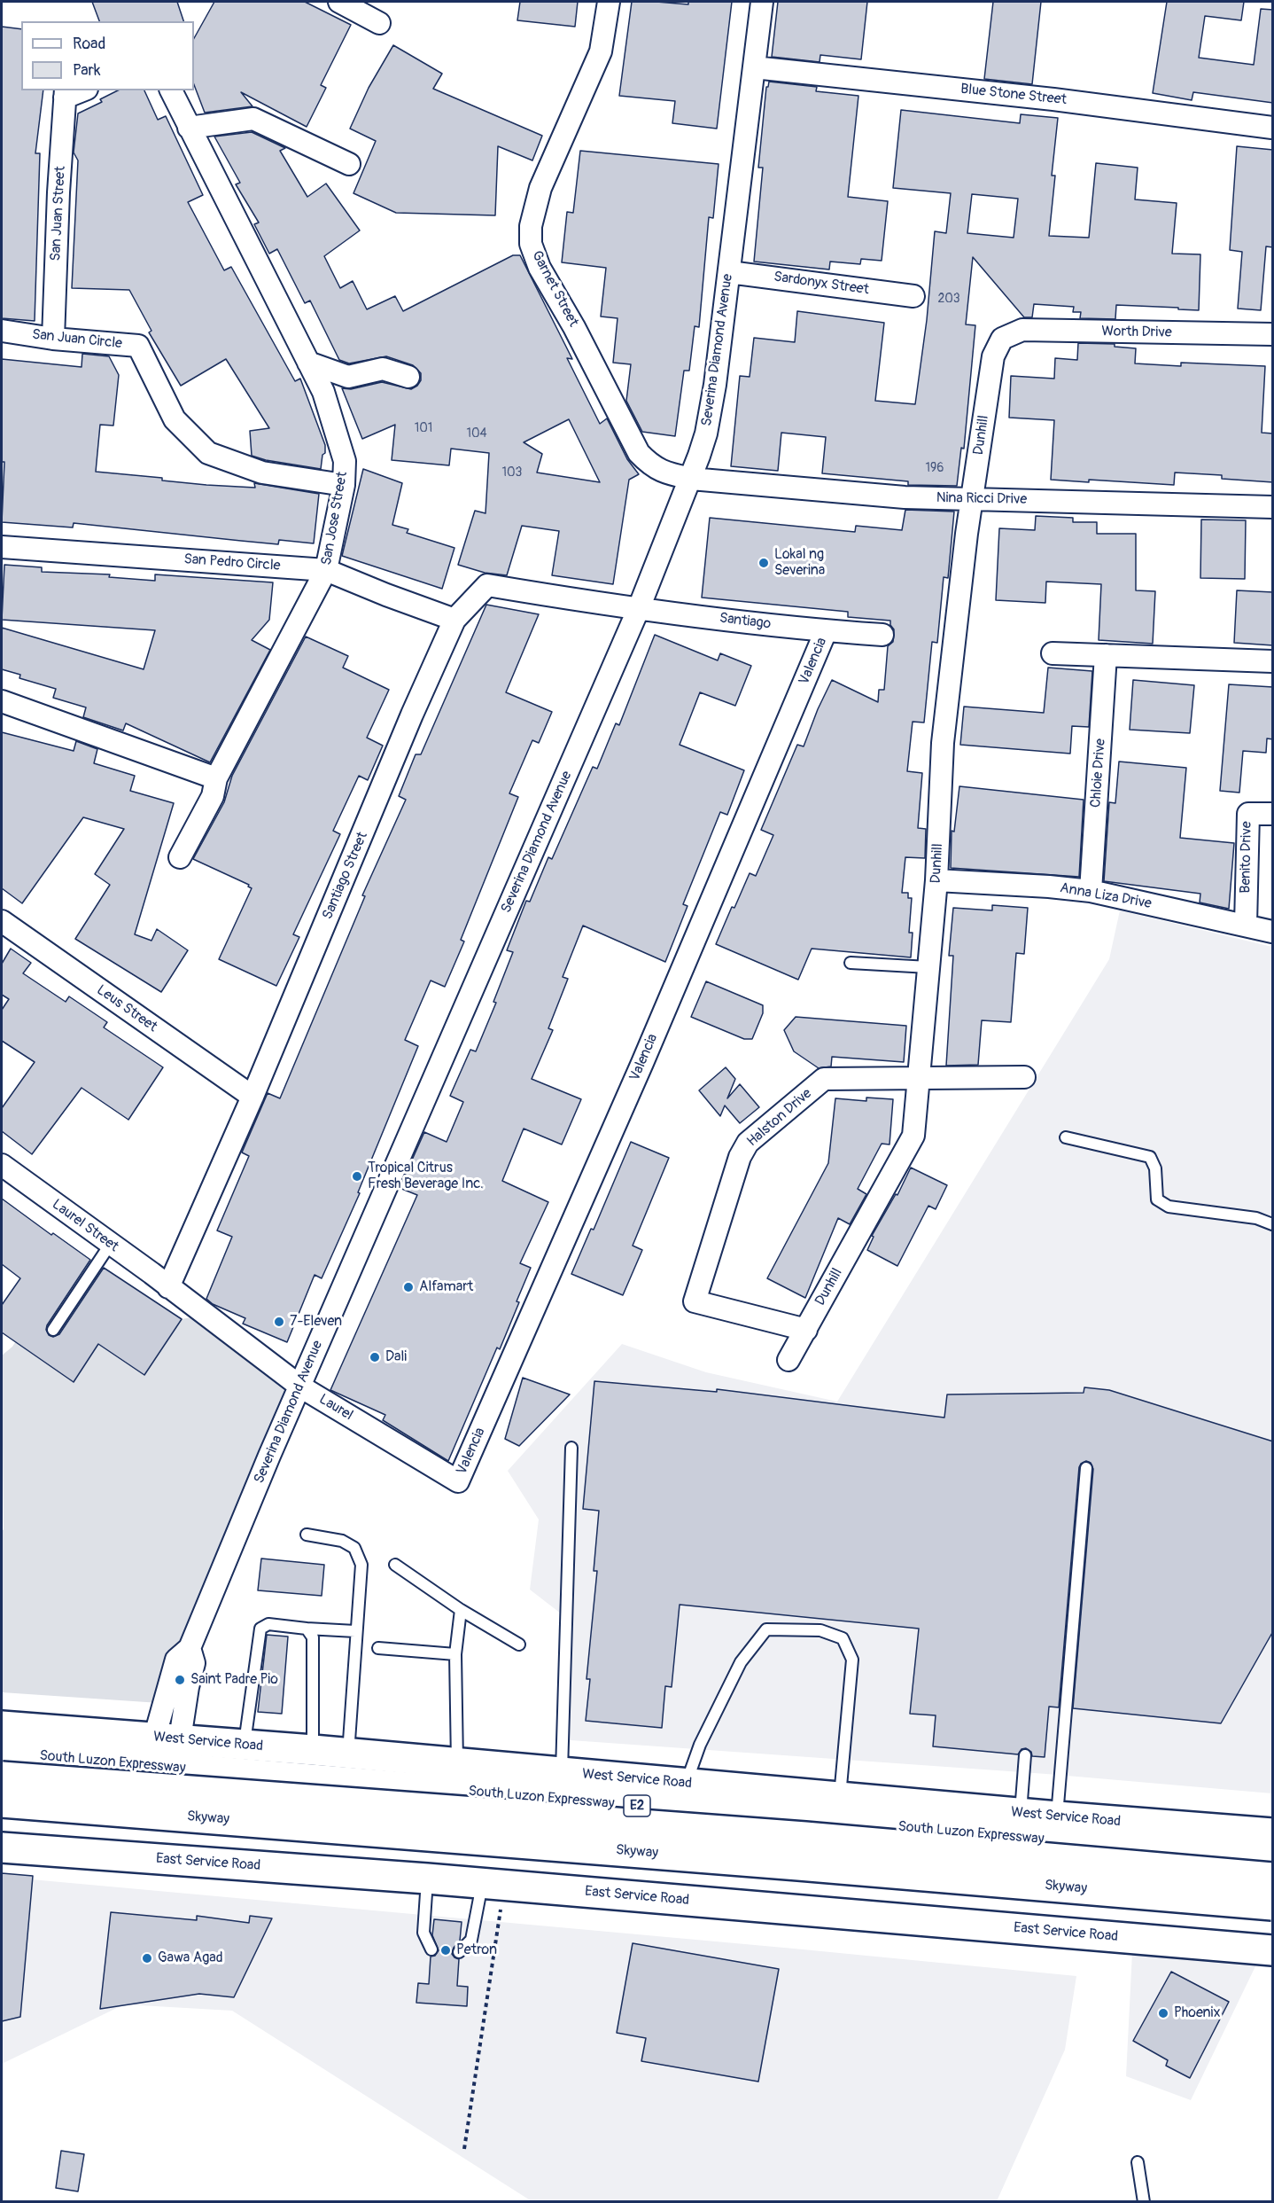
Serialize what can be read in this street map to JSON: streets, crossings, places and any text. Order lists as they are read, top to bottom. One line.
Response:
{"streets":{"main road":["West Service Road","South Luzon Expressway","E2","Skyway","East Service Road"],"street":["Blue Stone Street","San Juan Street","Sardonyx Street","Garnet Street","Worth Drive","San Juan Circle","Severina Diamond Avenue","Dunhill","Nina Ricci Drive","San Jose Street","San Pedro Circle","Santiago","Valencia","Chloie Drive","Benito Drive","Santiago Street","Anna Liza Drive","Leus Street","Halston Drive","Laurel Street","Laurel"]},"crossings":[["Blue Stone Street","Severina Diamond Avenue"],["San Juan Street","San Juan Circle"],["Sardonyx Street","Severina Diamond Avenue"],["Garnet Street","Severina Diamond Avenue"],["Garnet Street","Nina Ricci Drive"],["Worth Drive","Dunhill"],["San Juan Circle","San Jose Street"],["Severina Diamond Avenue","Nina Ricci Drive"],["Severina Diamond Avenue","Santiago"],["Severina Diamond Avenue","Laurel"],["Severina Diamond Avenue","West Service Road"],["Dunhill","Nina Ricci Drive"],["Dunhill","Anna Liza Drive"],["Dunhill","Halston Drive"],["San Jose Street","San Pedro Circle"],["San Pedro Circle","Santiago Street"],["Santiago","Valencia"],["Santiago","Santiago Street"],["Valencia","Laurel"],["Chloie Drive","Anna Liza Drive"],["Benito Drive","Anna Liza Drive"],["Santiago Street","Leus Street"],["Santiago Street","Laurel Street"],["Santiago Street","Laurel"],["Laurel Street","Laurel"]],"places":["Lokal ng Severina","Tropical Citrus Fresh Beverage Inc.","Alfamart","7-Eleven","Dali","Saint Padre Pio","Petron","Gawa Agad","Phoenix"],"house_numbers":["203","101","104","196","103"],"legend":["Road","Park"]}
